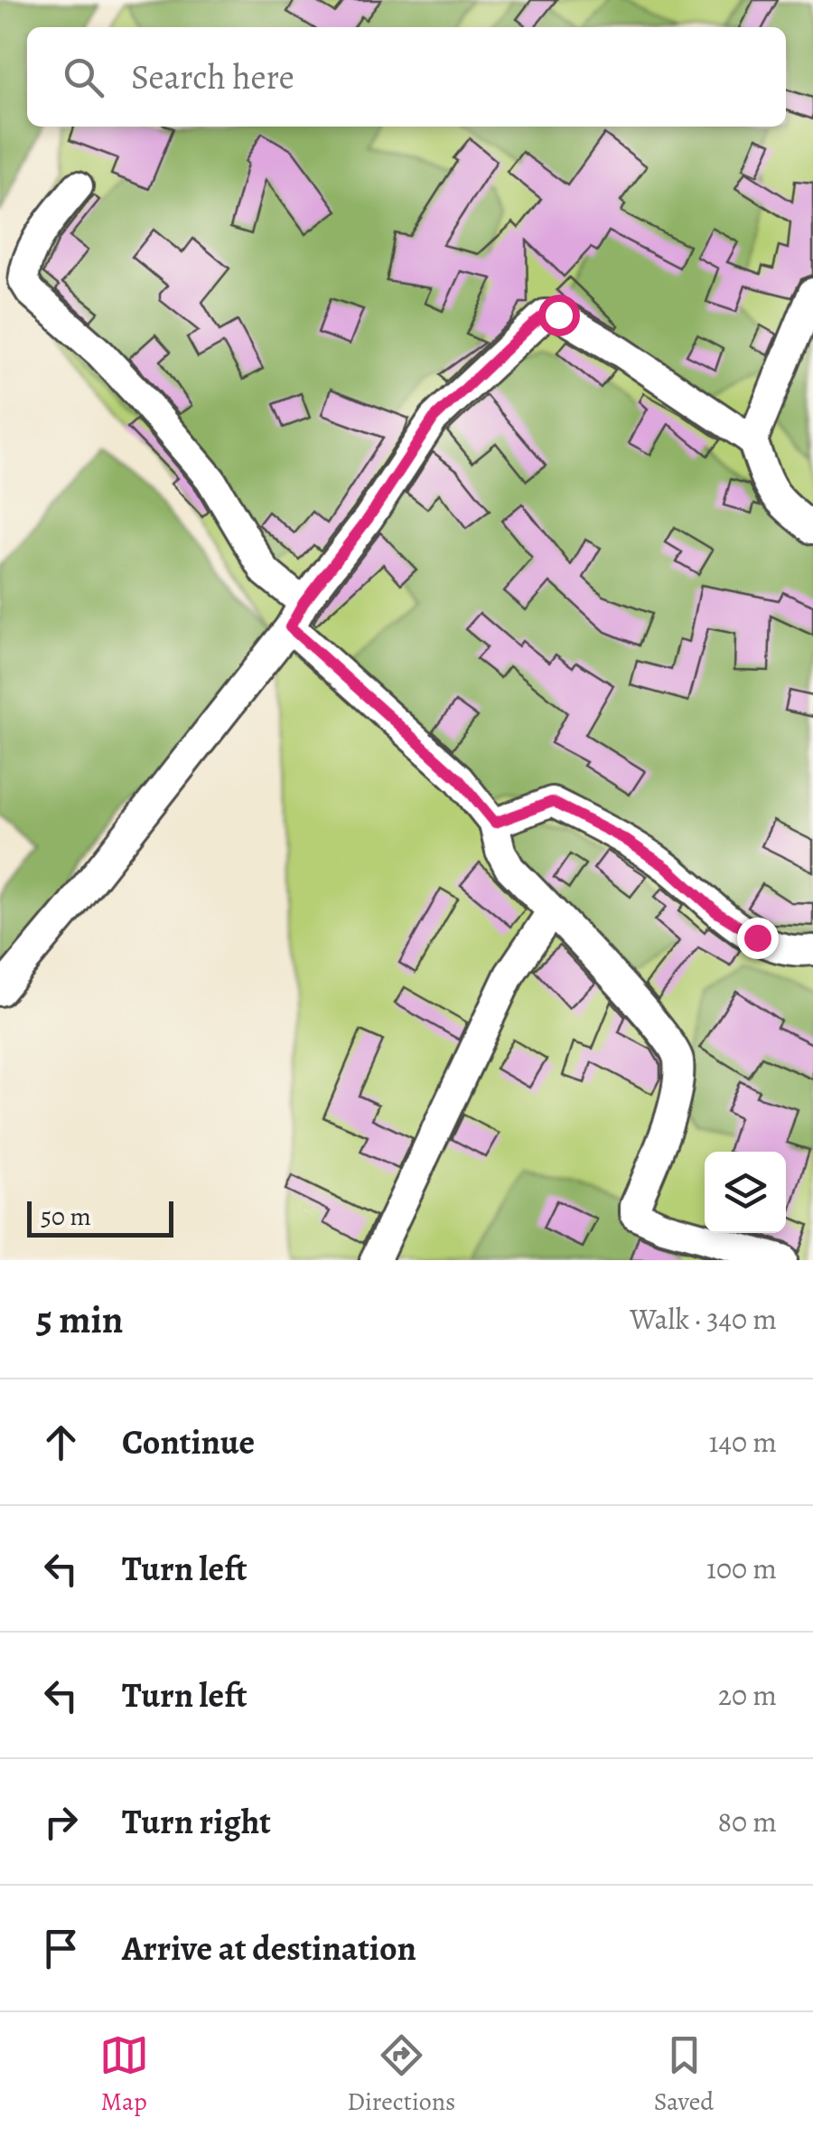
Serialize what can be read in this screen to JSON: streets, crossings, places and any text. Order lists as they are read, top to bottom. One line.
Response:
{"scale_bar":"50 m","page":{"search":"Search here","scale":"50 m","heading":["5 min","Walk · 340 m"],"list":[["Continue","140 m"],["Turn left","100 m"],["Turn left","20 m"],["Turn right","80 m"],"Arrive at destination"],"nav":["Map","Directions","Saved"]}}
